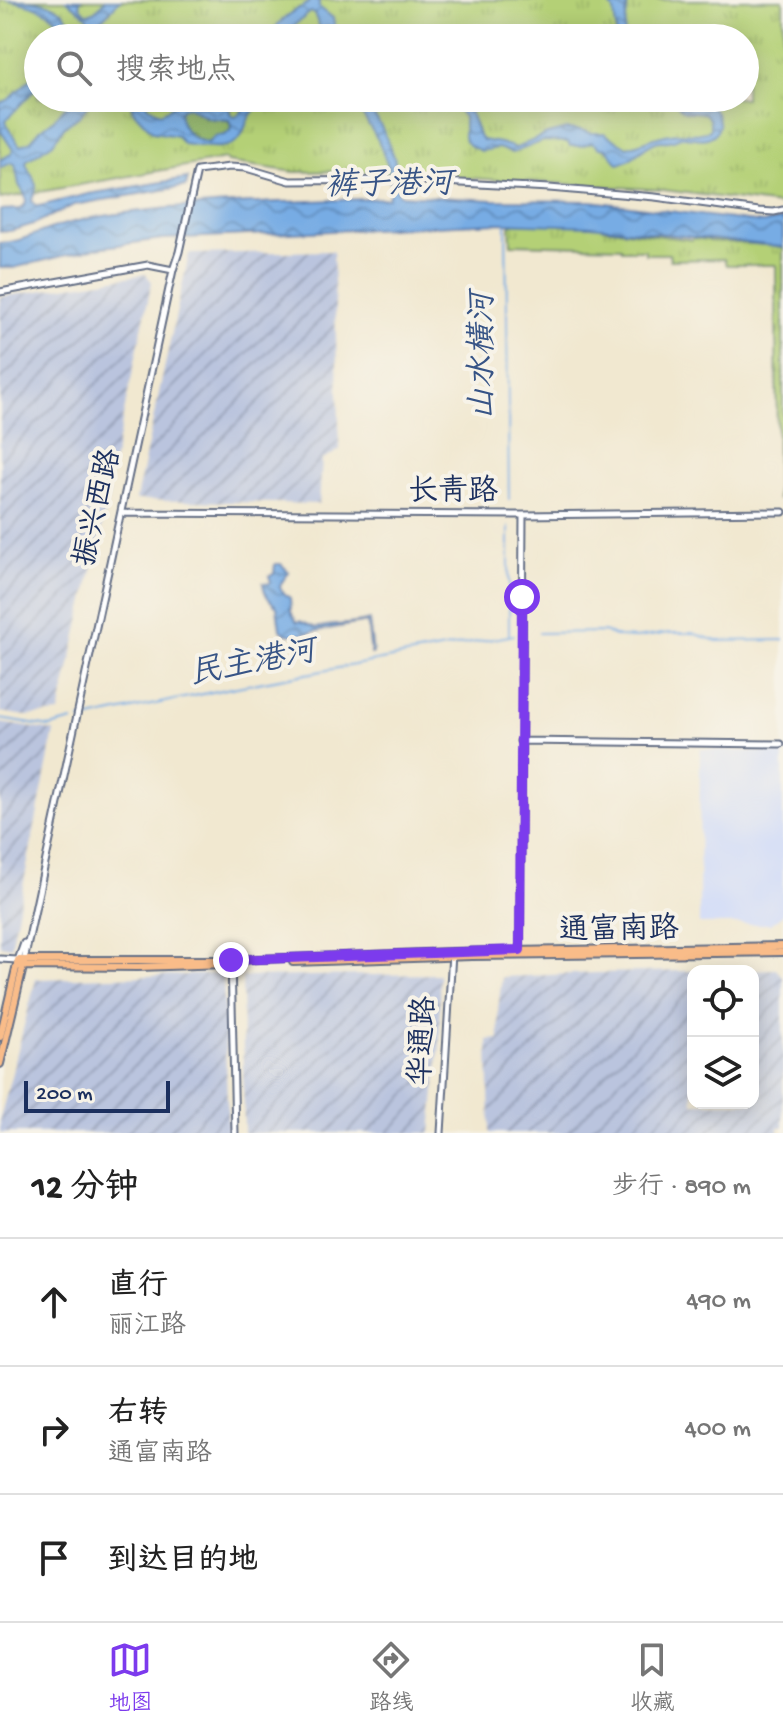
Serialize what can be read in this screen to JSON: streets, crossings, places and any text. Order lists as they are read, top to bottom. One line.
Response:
{"streets":{"main road":["通富南路"],"street":["长青路","振兴西路","华通路"]},"crossings":[["长青路","振兴西路"],["振兴西路","通富南路"],["通富南路","华通路"]],"water":["裤子港河","山水横河","民主港河"],"scale_bar":"200 m","page":{"search":"搜索地点","scale":"200 m","heading":["12 分钟","步行 · 890 m"],"list":[["直行","丽江路","490 m"],["右转","通富南路","400 m"],"到达目的地"],"nav":["地图","路线","收藏"]}}
